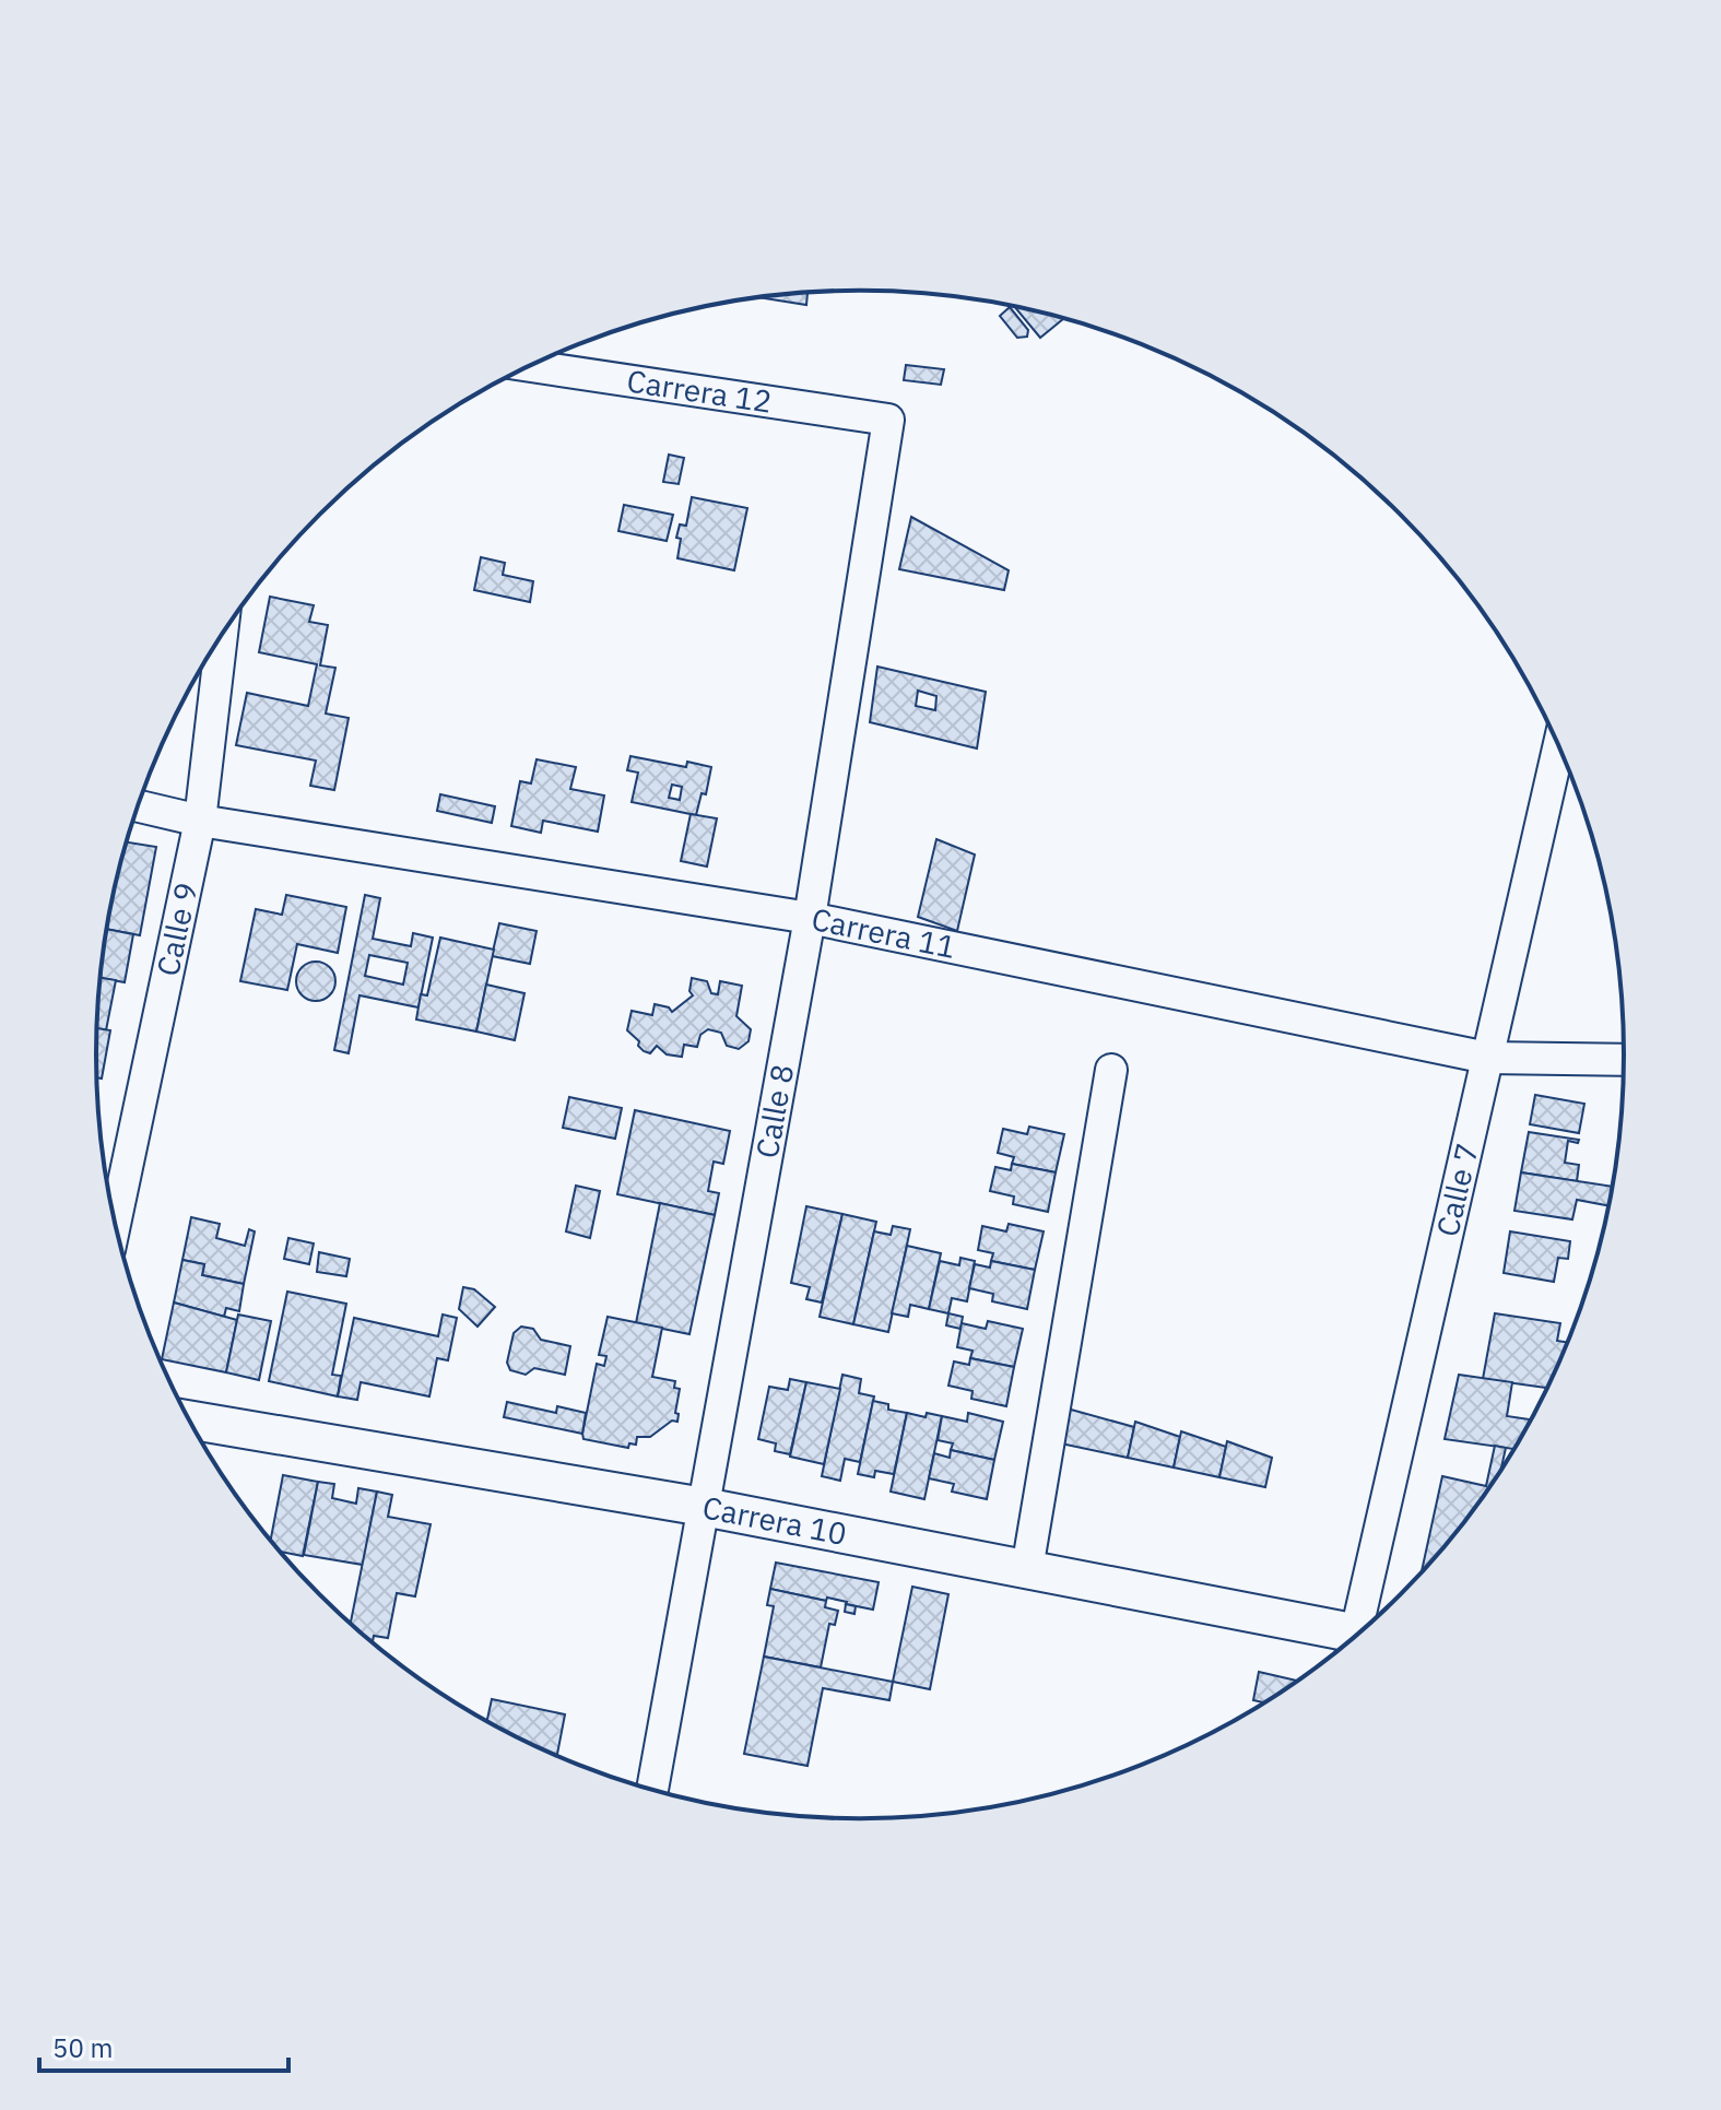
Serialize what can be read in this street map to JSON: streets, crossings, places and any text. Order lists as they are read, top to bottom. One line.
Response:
{"streets":{"street":["Carrera 12","Calle 9","Carrera 11","Calle 8","Calle 7","Carrera 10"]},"crossings":[["Carrera 12","Calle 8"],["Calle 9","Carrera 11"],["Carrera 11","Calle 8"],["Carrera 11","Calle 7"],["Calle 8","Carrera 10"]],"scale_bar":"50 m"}
